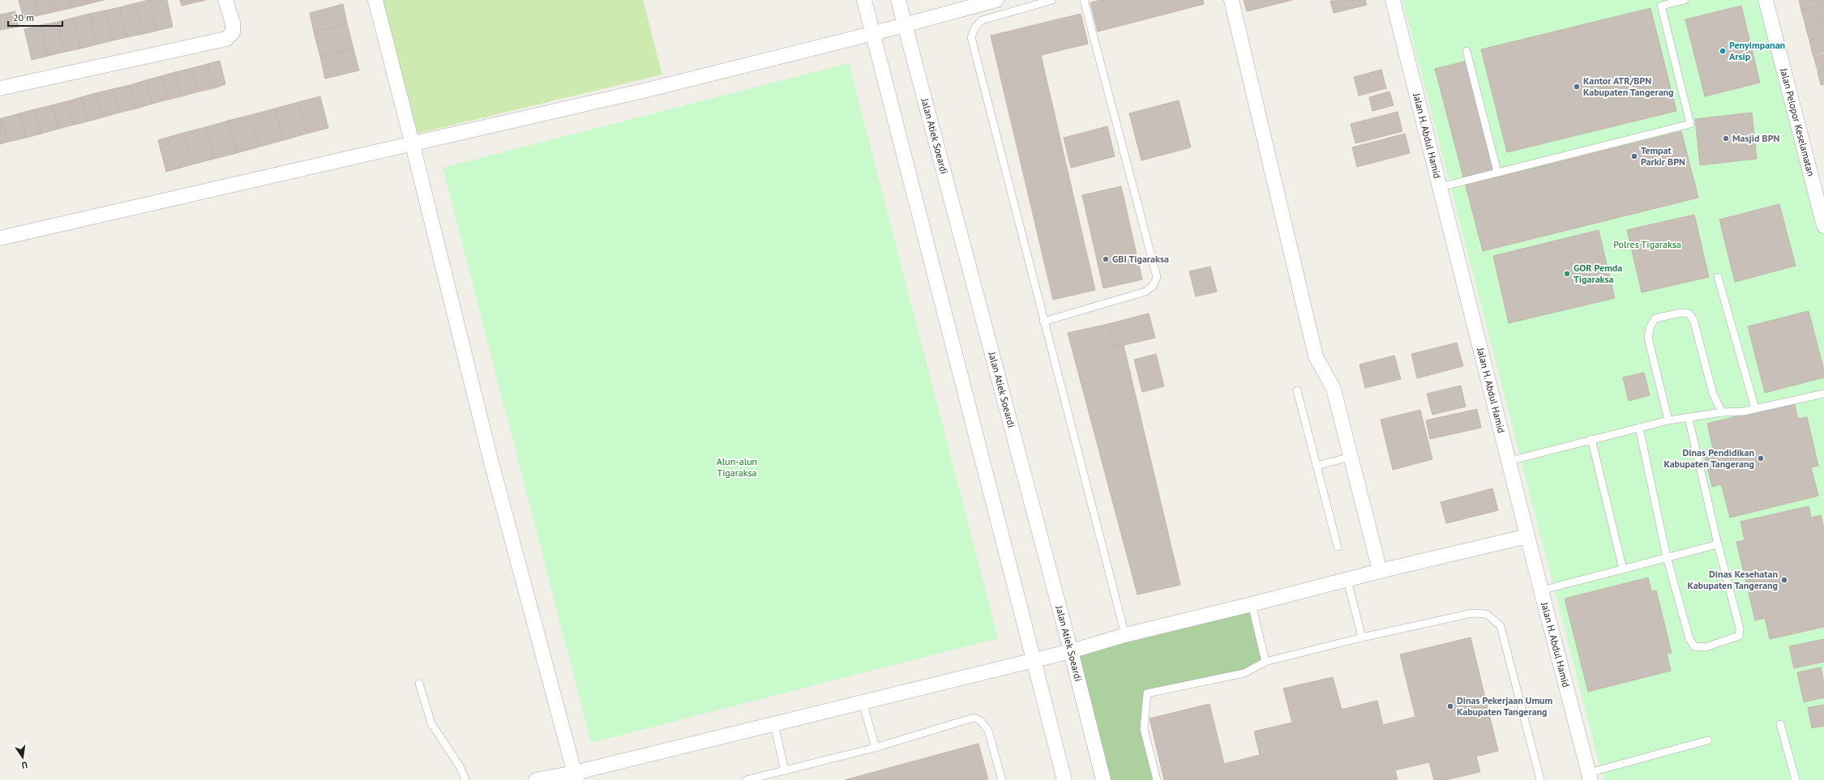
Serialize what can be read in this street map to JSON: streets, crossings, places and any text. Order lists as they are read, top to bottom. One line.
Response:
{"streets":{"street":["Jalan Pelopor Keselamatan","Jalan H. Abdul Hamid","Jalan Atiek Soeardi"]},"parks":["Polres Tigaraksa","Alun-alun Tigaraksa"],"places":["Penyimpanan Arsip","Kantor ATR/BPN Kabupaten Tangerang","Masjid BPN","Tempat Parkir BPN","GBI Tigaraksa","GOR Pemda Tigaraksa","Dinas Pendidikan Kabupaten Tangerang","Dinas Kesehatan Kabupaten Tangerang","Dinas Pekerjaan Umum Kabupaten Tangerang"],"scale_bar":"20 m","north":"bottom"}
